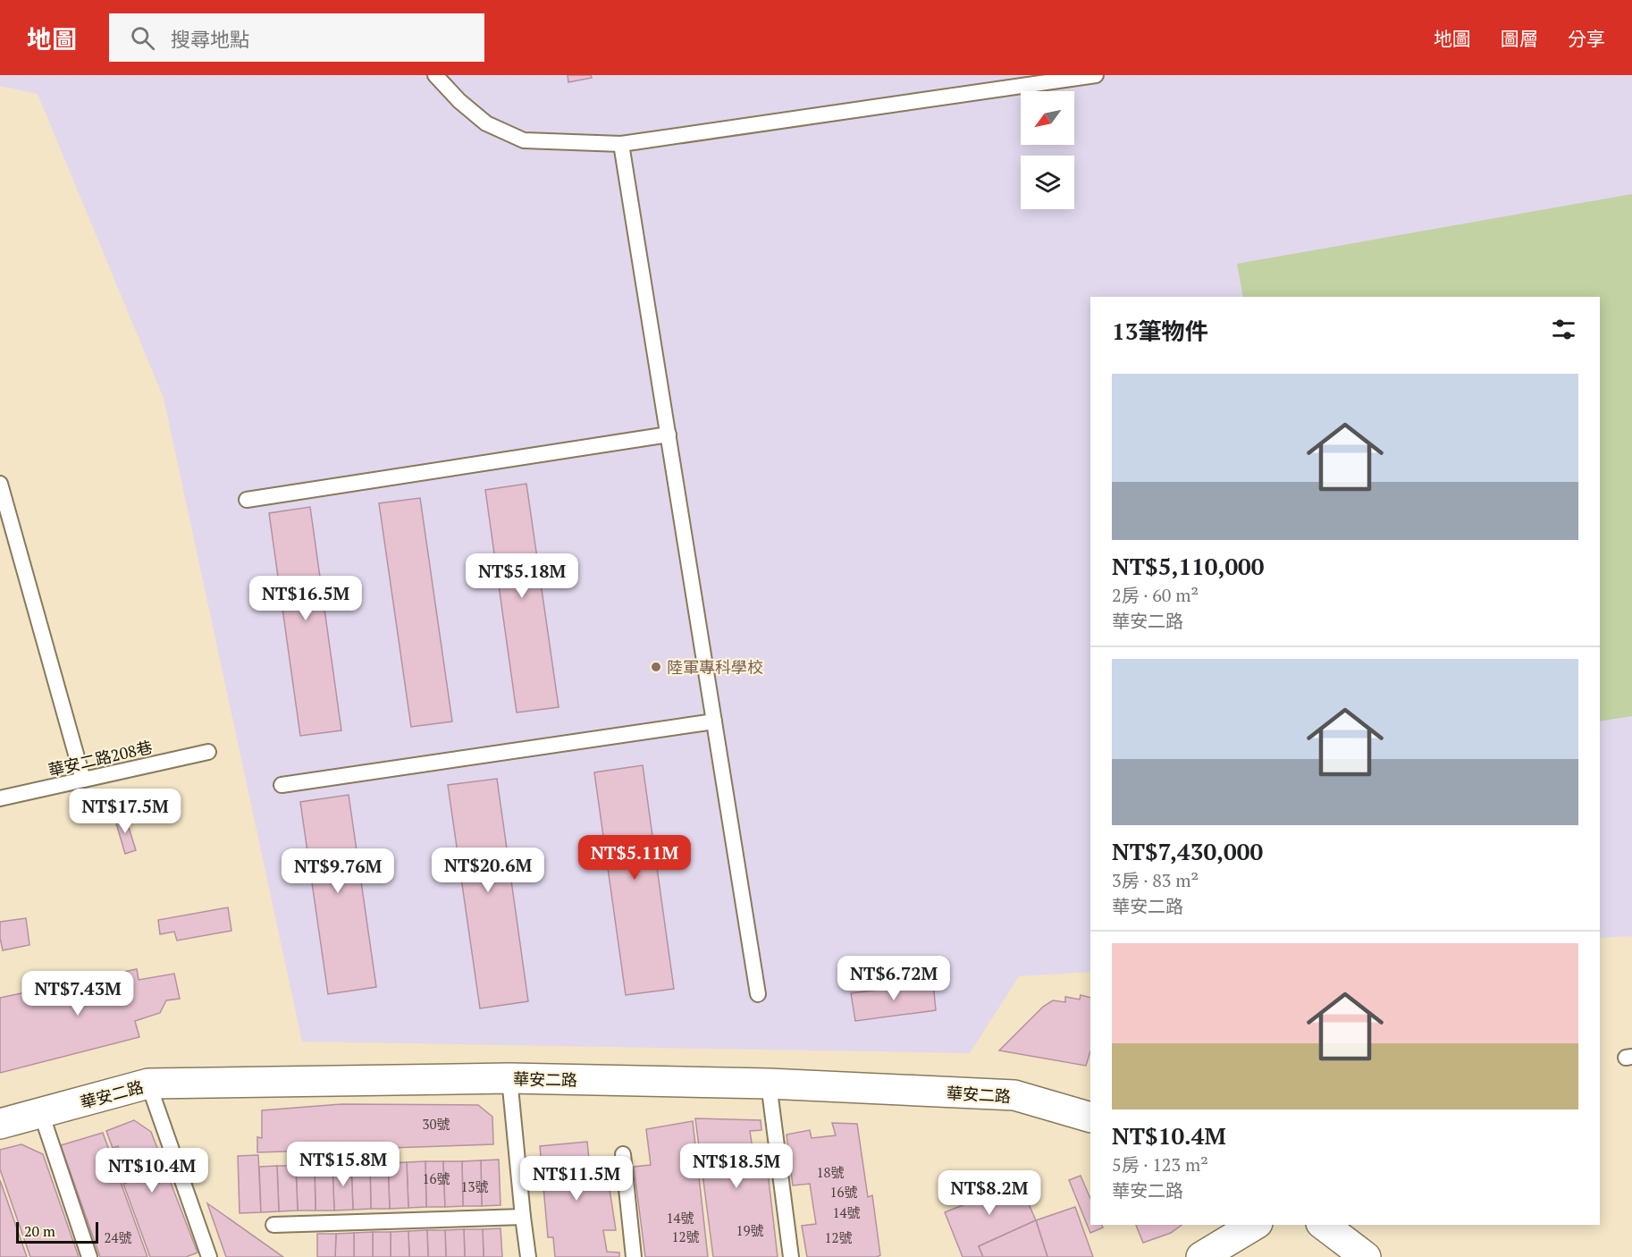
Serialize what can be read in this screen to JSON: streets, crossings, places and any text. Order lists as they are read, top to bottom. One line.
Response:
{"streets":{"street":["華安二路"],"lane":["華安二路208巷"]},"places":["陸軍專科學校"],"house_numbers":["30號","18號","16號","13號","16號","14號","14號","19號","12號","24號","12號"],"scale_bar":"20 m","north":"bottom left","page":{"header":"地圖","search":"搜尋地點","nav":["地圖","圖層","分享"],"heading":"13筆物件","list":[{"name":"NT$5,110,000","note":"2房 · 60 m² · 華安二路"},{"name":"NT$7,430,000","note":"3房 · 83 m² · 華安二路"},{"name":"NT$10.4M","note":"5房 · 123 m² · 華安二路"}],"price":["NT$5.18M","NT$16.5M","NT$17.5M","NT$5.11M","NT$20.6M","NT$9.76M","NT$6.72M","NT$7.43M","NT$15.8M","NT$18.5M","NT$10.4M","NT$11.5M","NT$8.2M"],"scale":"20 m"}}
